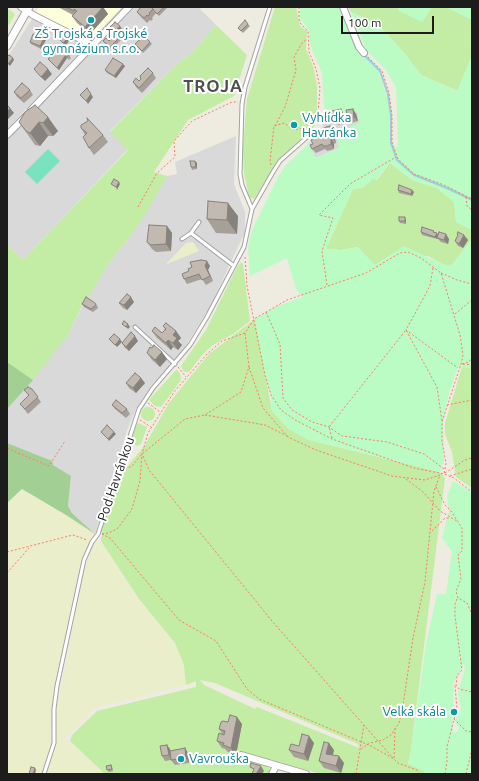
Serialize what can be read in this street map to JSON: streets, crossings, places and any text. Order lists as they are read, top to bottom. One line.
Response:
{"streets":{"lane":["Pod Havránkou"]},"districts":["TROJA"],"places":["ZŠ Trojská a Trojské gymnázium s.r.o.","Vyhlídka Havránka","Velká skála","Vavrouška"],"scale_bar":"100 m"}
